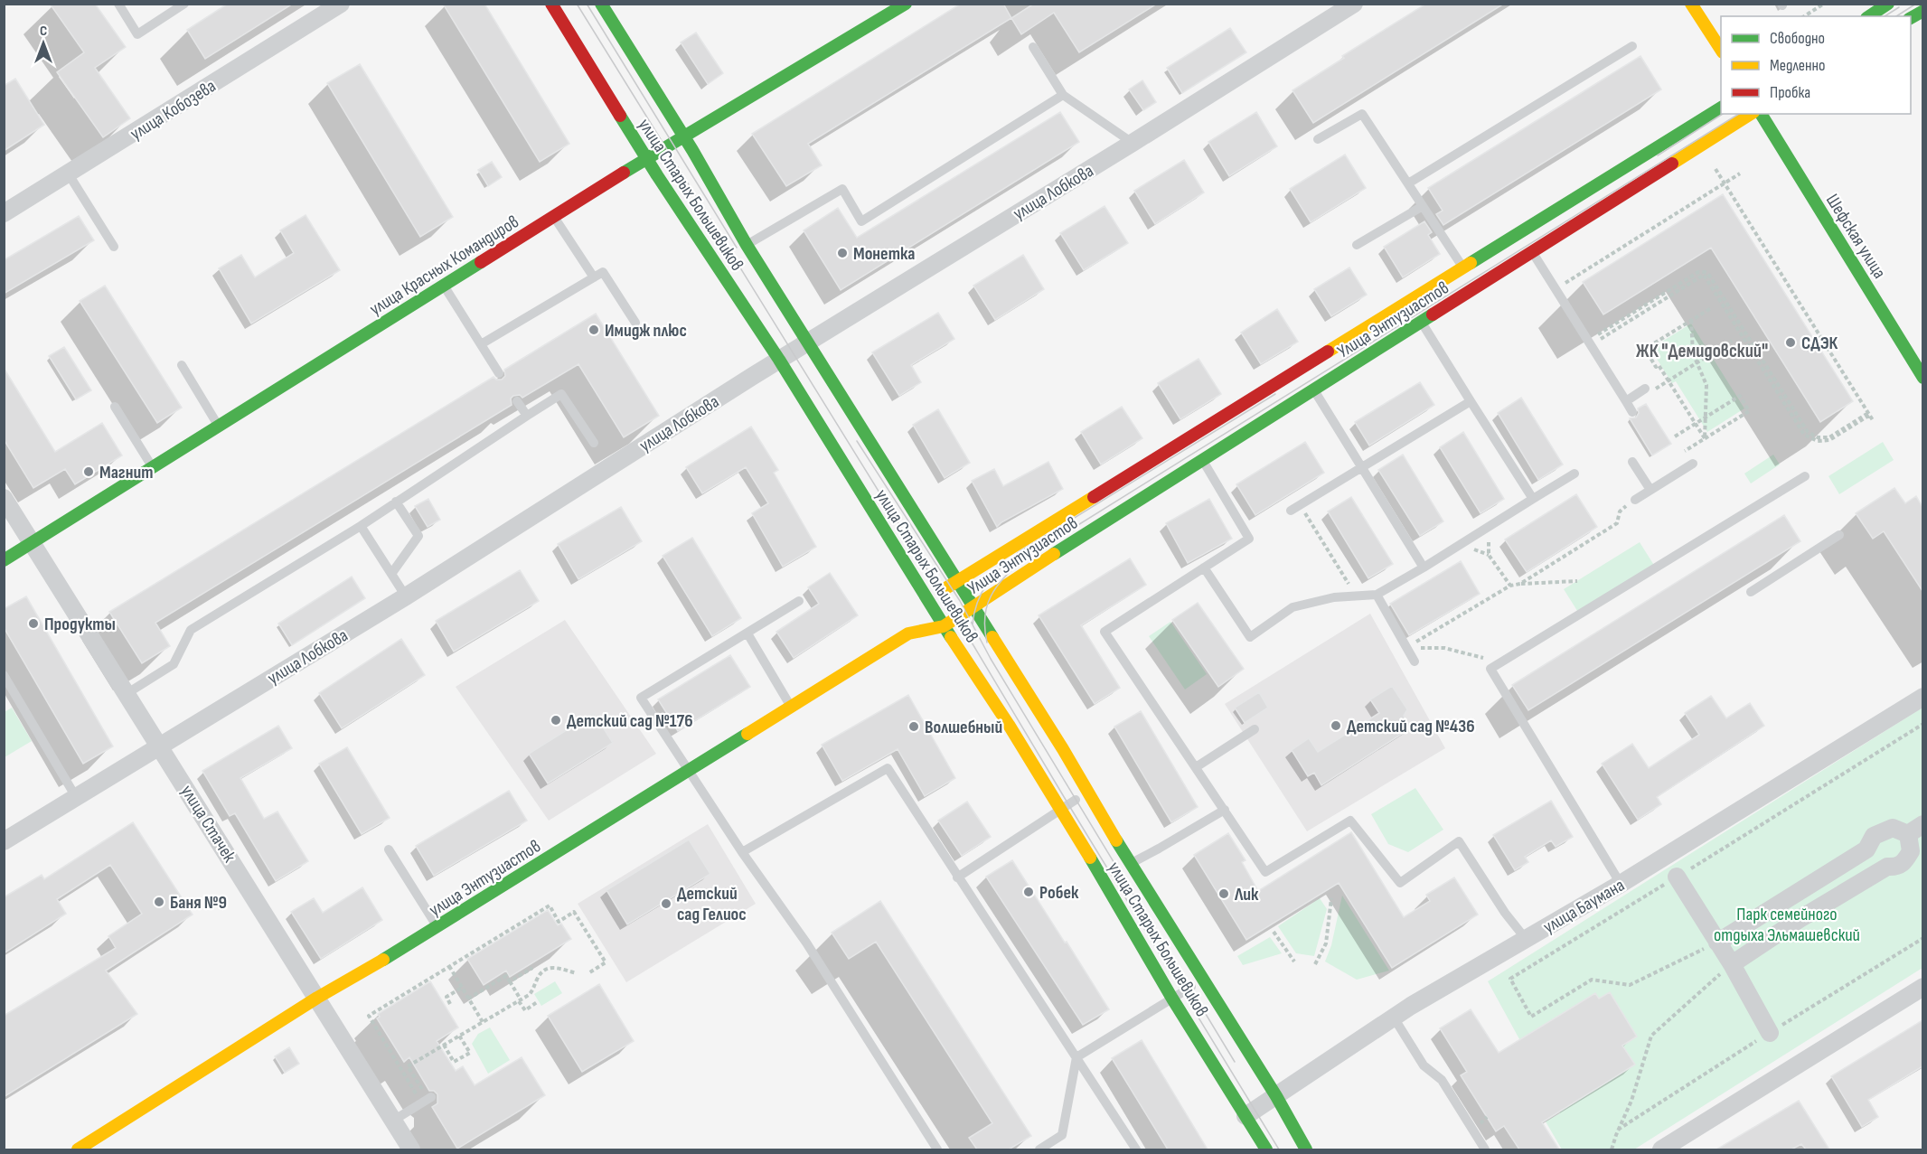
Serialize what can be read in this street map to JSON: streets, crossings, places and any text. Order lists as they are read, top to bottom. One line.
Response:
{"streets":{"street":["улица Кобозева","улица Лобкова","улица Старых Большевиков","Шефская улица","улица Красных Командиров","Улица Энтузиастов","улица Стачек","улица Энтузиастов","улица Баумана"]},"crossings":[["улица Лобкова","улица Старых Большевиков"],["улица Лобкова","улица Стачек"],["улица Старых Большевиков","улица Красных Командиров"],["улица Старых Большевиков","Улица Энтузиастов"],["улица Старых Большевиков","улица Баумана"],["улица Красных Командиров","улица Стачек"],["Улица Энтузиастов","улица Энтузиастов"],["улица Стачек","улица Энтузиастов"]],"districts":["ЖК \"Демидовский\""],"parks":["Парк семейного отдыха Эльмашевский"],"places":["Монетка","Имидж плюс","СДЭК","Магнит","Продукты","Детский сад №176","Детский сад №436","Волшебный","Робек","Лик","Баня №9","Детский сад Гелиос"],"legend":["Свободно","Медленно","Пробка"],"north":"top"}
